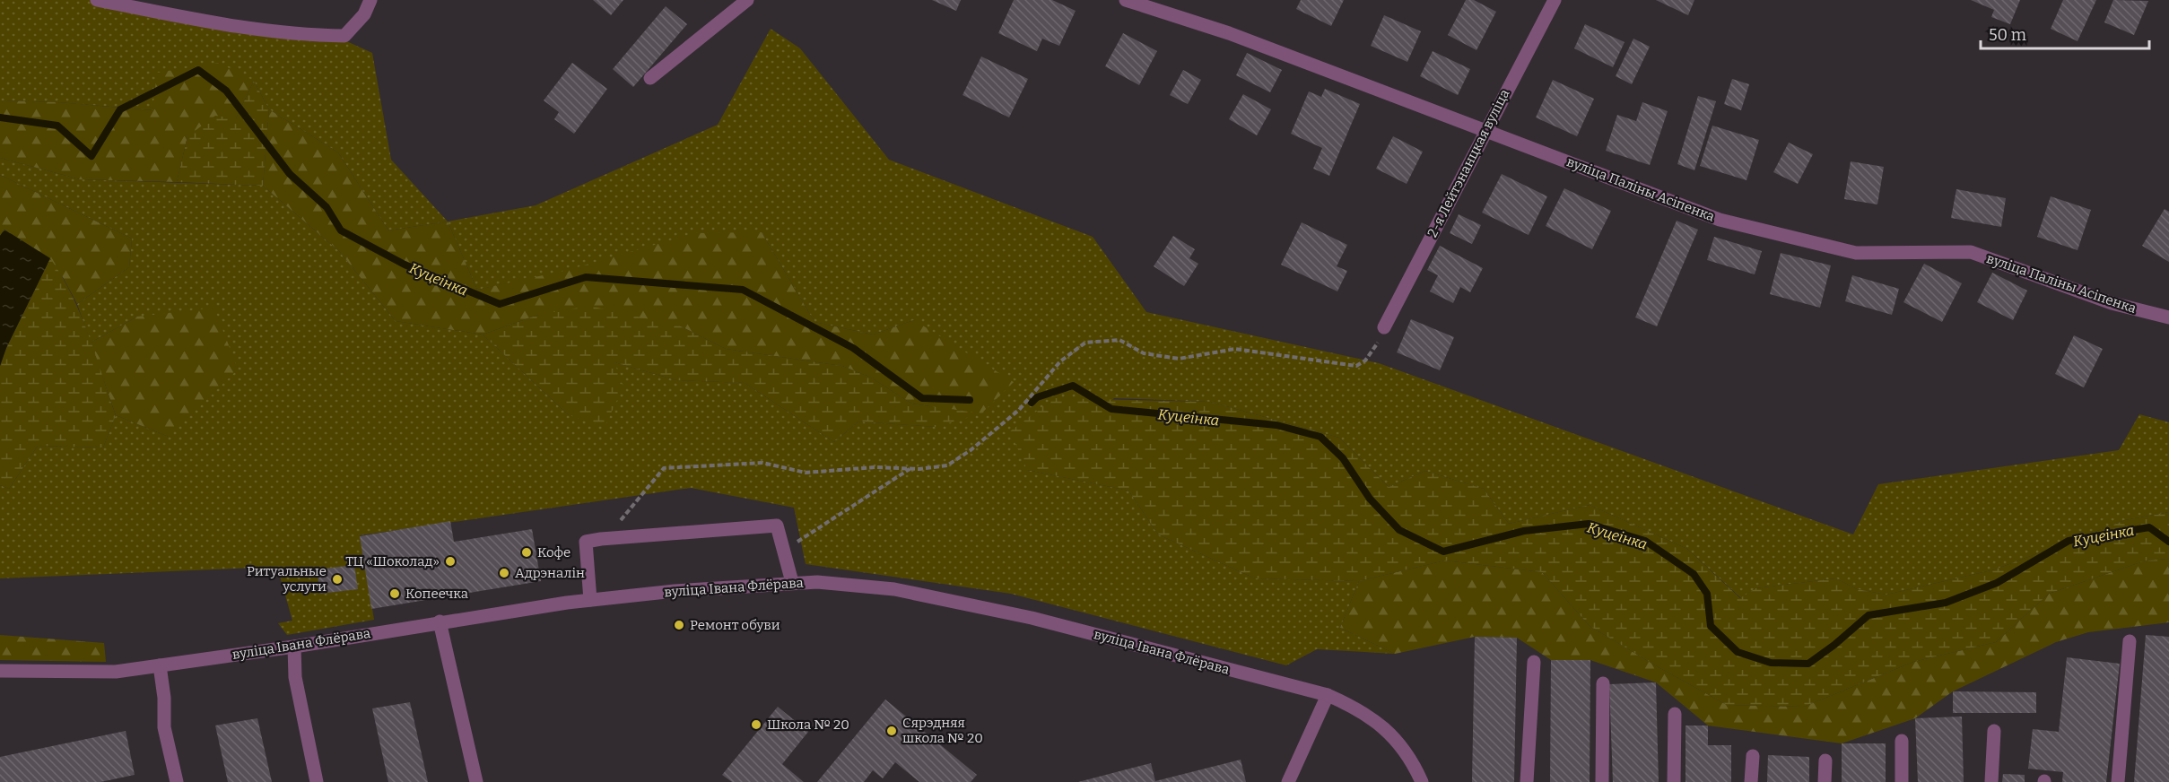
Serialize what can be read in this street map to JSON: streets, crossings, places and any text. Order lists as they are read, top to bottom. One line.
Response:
{"streets":{"street":["2-я Лейтэнанцкая вуліца","вуліца Паліны Асіпенка","вуліца Івана Флёрава"]},"crossings":[["2-я Лейтэнанцкая вуліца","вуліца Паліны Асіпенка"]],"water":["Куцеінка"],"places":["Кофе","ТЦ «Шоколад»","Адрэналін","Ритуальные услуги","Копеечка","Ремонт обуви","Школа № 20","Сярэдняя школа № 20"],"scale_bar":"50 m"}
